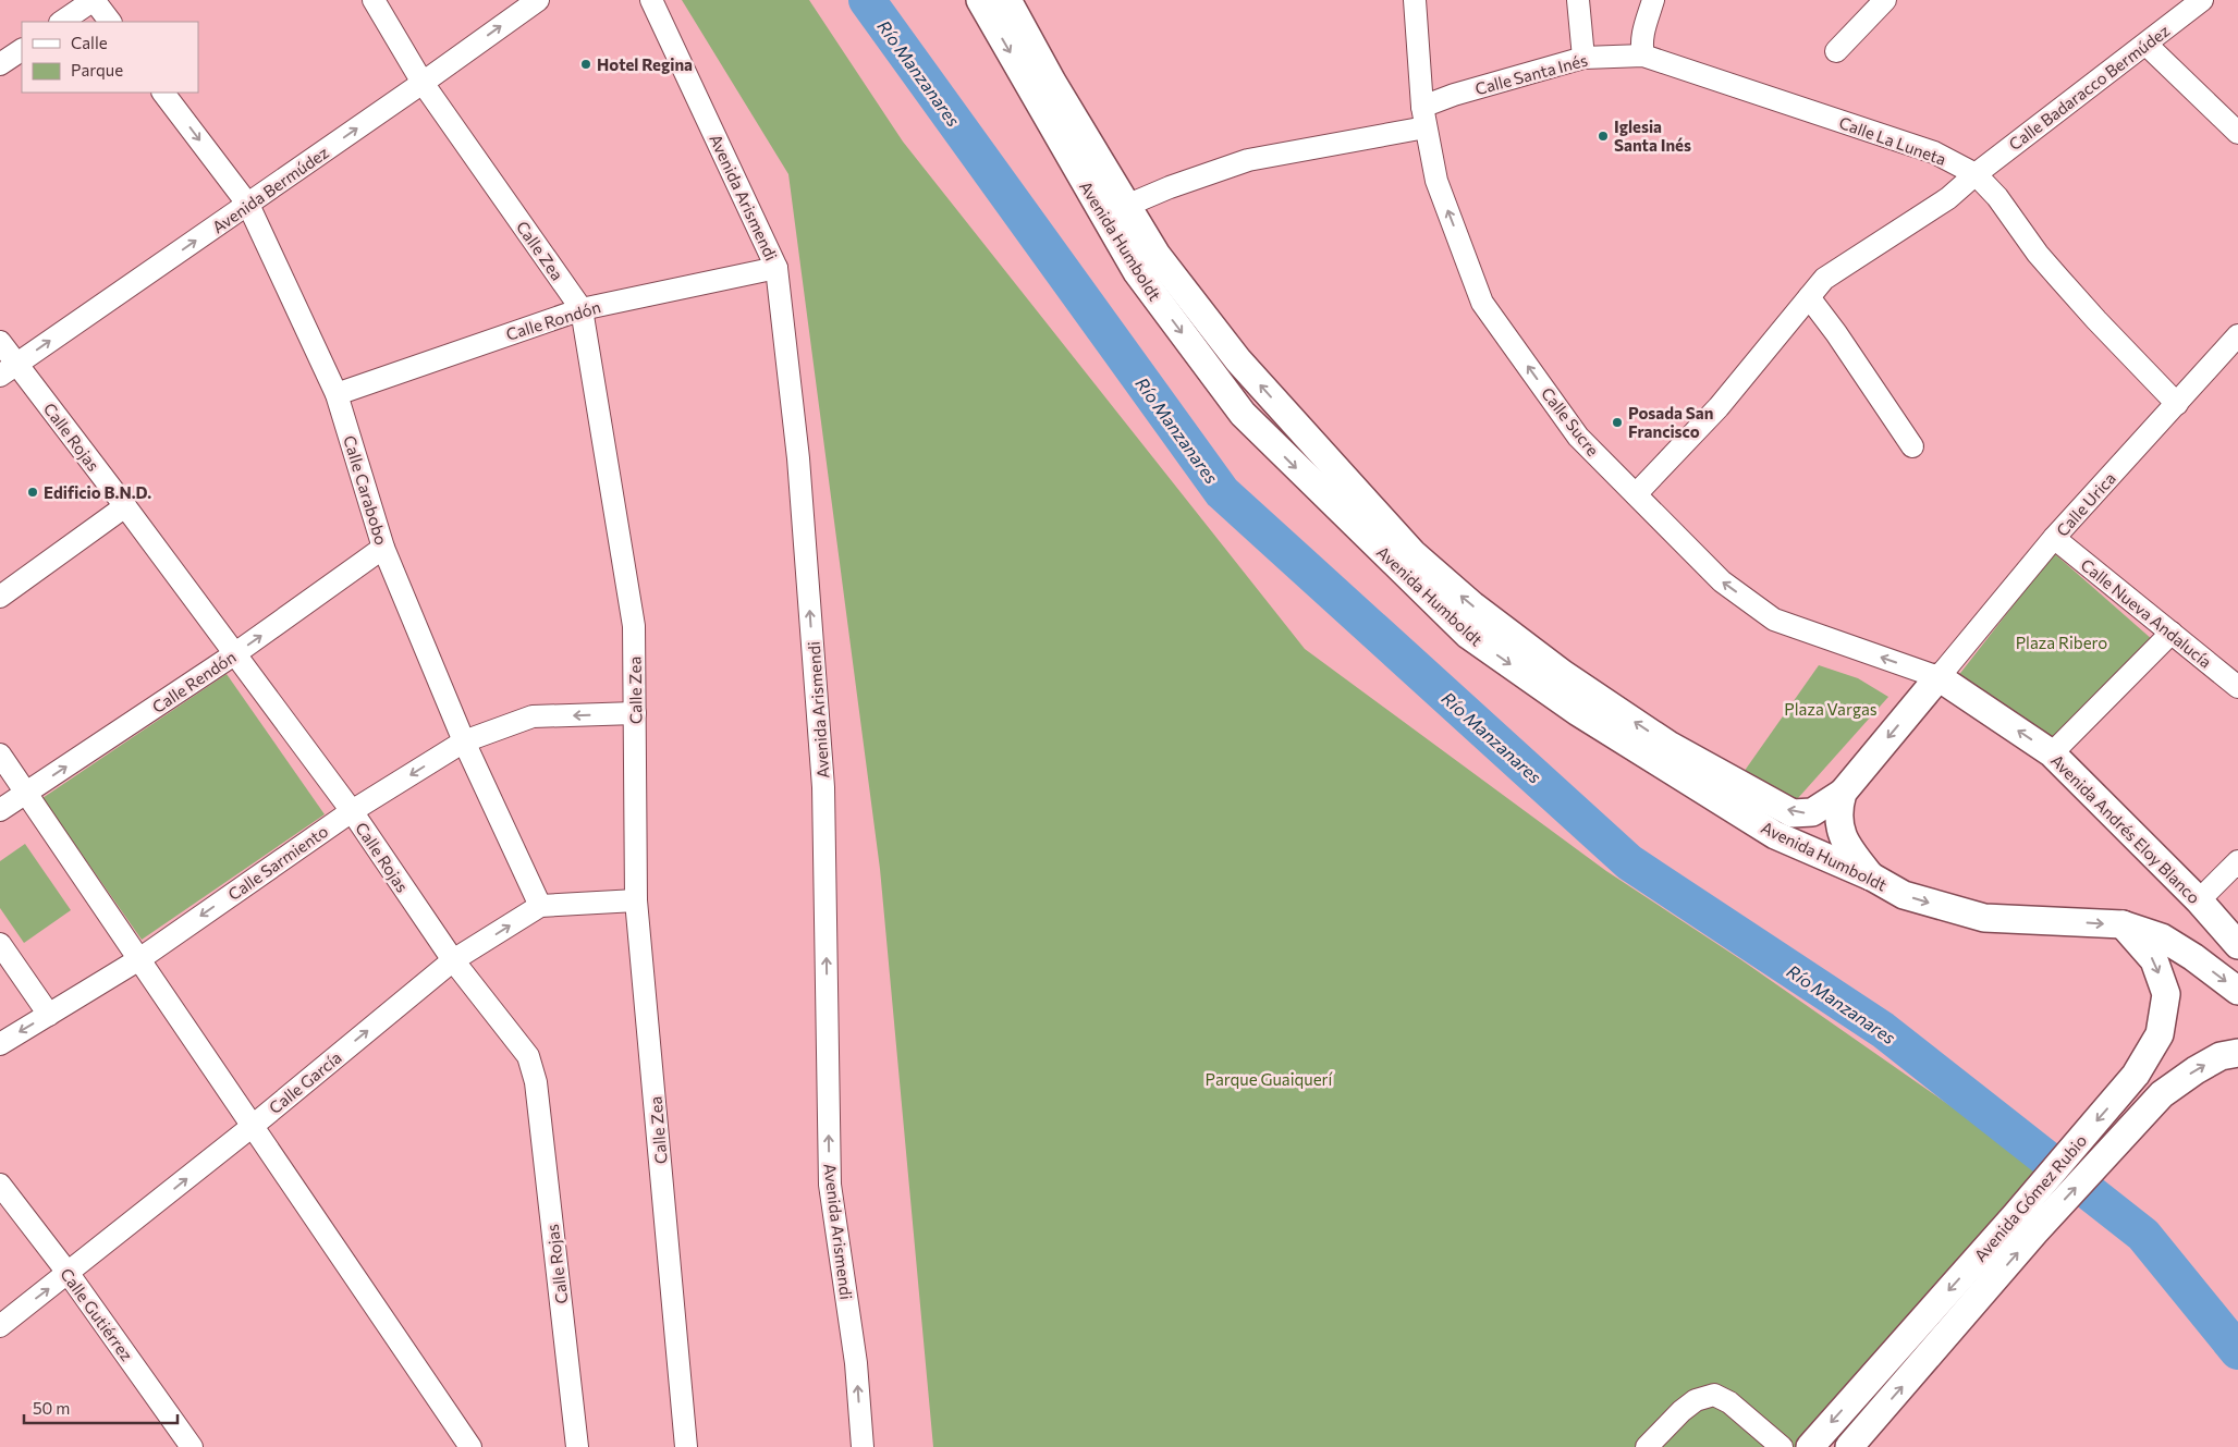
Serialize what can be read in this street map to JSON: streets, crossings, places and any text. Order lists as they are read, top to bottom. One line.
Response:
{"streets":{"main road":["Avenida Humboldt","Avenida Andrés Eloy Blanco","Avenida Gómez Rubio"],"street":["Calle Santa Inés","Calle Badaracco Bermúdez","Calle La Luneta","Avenida Bermúdez","Avenida Arismendi","Calle Zea","Calle Rondón","Calle Sucre","Calle Rojas","Calle Carabobo","Calle Urica","Calle Nueva Andalucía","Calle Rendón","Calle Sarmiento","Calle García","Calle Gutiérrez"]},"crossings":[["Calle Santa Inés","Calle La Luneta"],["Calle Santa Inés","Avenida Humboldt"],["Calle Santa Inés","Calle Sucre"],["Calle Badaracco Bermúdez","Calle La Luneta"],["Calle Badaracco Bermúdez","Calle Sucre"],["Calle La Luneta","Calle Urica"],["Avenida Bermúdez","Calle Zea"],["Avenida Bermúdez","Calle Rojas"],["Avenida Bermúdez","Calle Carabobo"],["Avenida Arismendi","Calle Rondón"],["Avenida Humboldt","Avenida Gómez Rubio"],["Calle Zea","Calle Rondón"],["Calle Zea","Calle Sarmiento"],["Calle Zea","Calle García"],["Calle Rondón","Calle Carabobo"],["Calle Sucre","Calle Urica"],["Calle Sucre","Avenida Andrés Eloy Blanco"],["Calle Rojas","Calle Rendón"],["Calle Rojas","Calle Sarmiento"],["Calle Rojas","Calle García"],["Calle Carabobo","Calle Rendón"],["Calle Carabobo","Calle Sarmiento"],["Calle Carabobo","Calle García"],["Calle Urica","Calle Nueva Andalucía"],["Calle Urica","Avenida Andrés Eloy Blanco"],["Calle García","Calle Gutiérrez"]],"one_way":["Avenida Bermúdez","Avenida Arismendi","Calle Sucre","Calle Sarmiento","Calle García"],"water":["Río Manzanares"],"parks":["Plaza Ribero","Plaza Vargas","Parque Guaiquerí"],"places":["Hotel Regina","Iglesia Santa Inés","Posada San Francisco","Edificio B.N.D."],"legend":["Calle","Parque"],"scale_bar":"50 m"}
